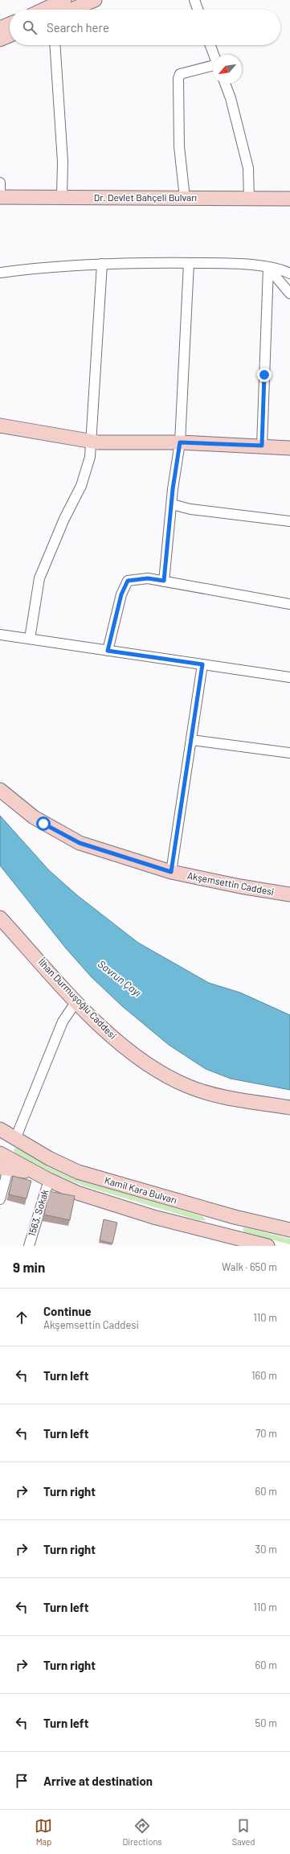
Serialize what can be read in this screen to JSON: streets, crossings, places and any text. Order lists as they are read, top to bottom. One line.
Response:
{"streets":{"street":["Dr. Devlet Bahçeli Bulvarı","Akşemsettin Caddesi","İlhan Durmuşoğlu Caddesi","Kamil Kara Bulvarı","1563. Sokak"]},"water":["Savrun Çayı"],"north":"bottom left","page":{"search":"Search here","heading":["9 min","Walk · 650 m"],"list":[["Continue","Akşemsettin Caddesi","110 m"],["Turn left","160 m"],["Turn left","70 m"],["Turn right","60 m"],["Turn right","30 m"],["Turn left","110 m"],["Turn right","60 m"],["Turn left","50 m"],"Arrive at destination"],"nav":["Map","Directions","Saved"]}}
